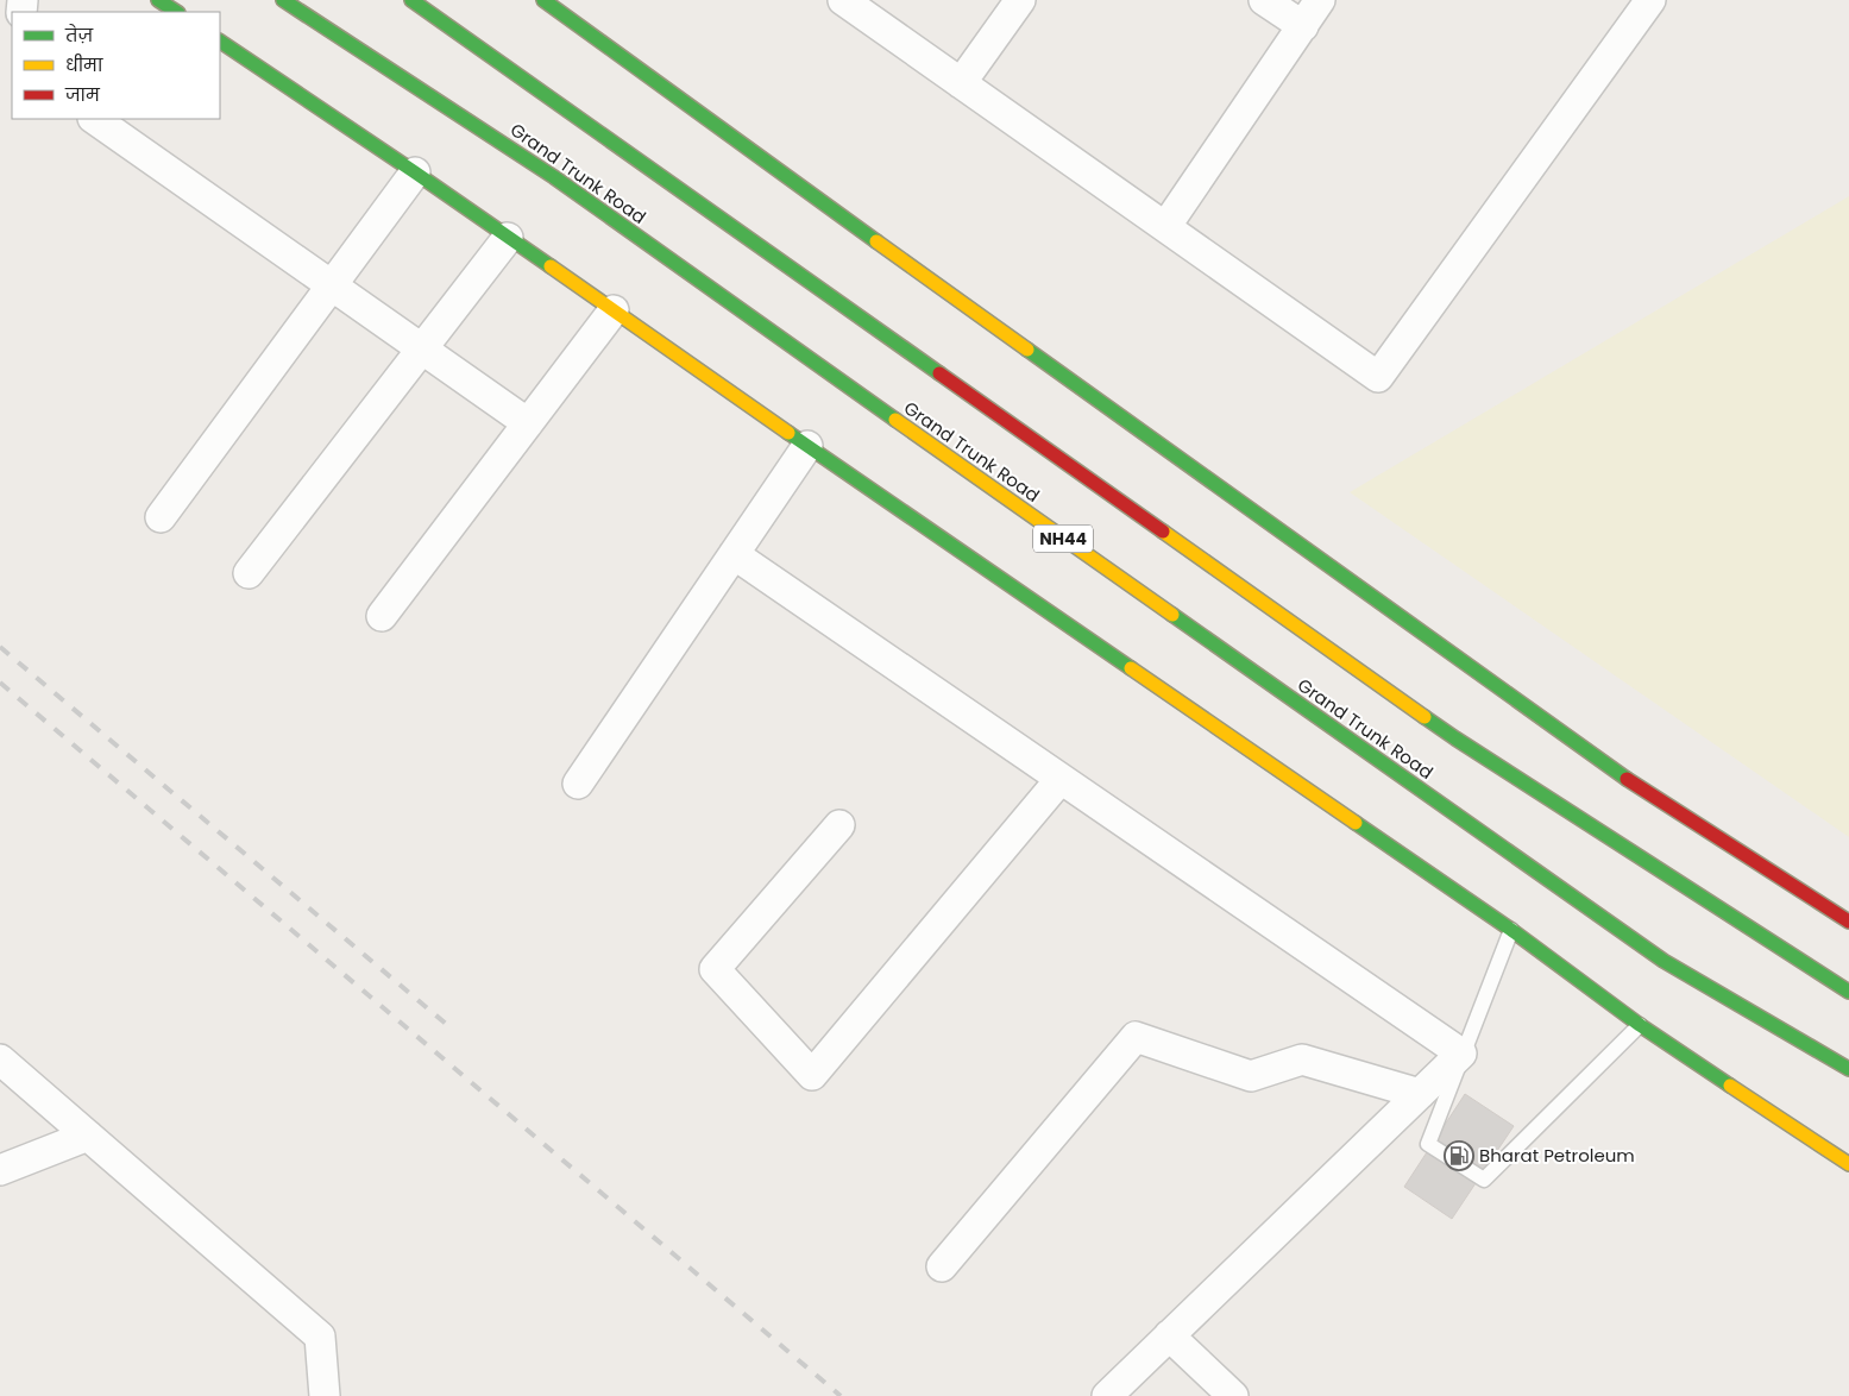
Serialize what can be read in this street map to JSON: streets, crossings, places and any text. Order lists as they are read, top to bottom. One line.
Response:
{"streets":{"main road":["Grand Trunk Road","NH44"]},"places":{"fuel station":["Bharat Petroleum"]},"legend":["तेज़","धीमा","जाम"]}
